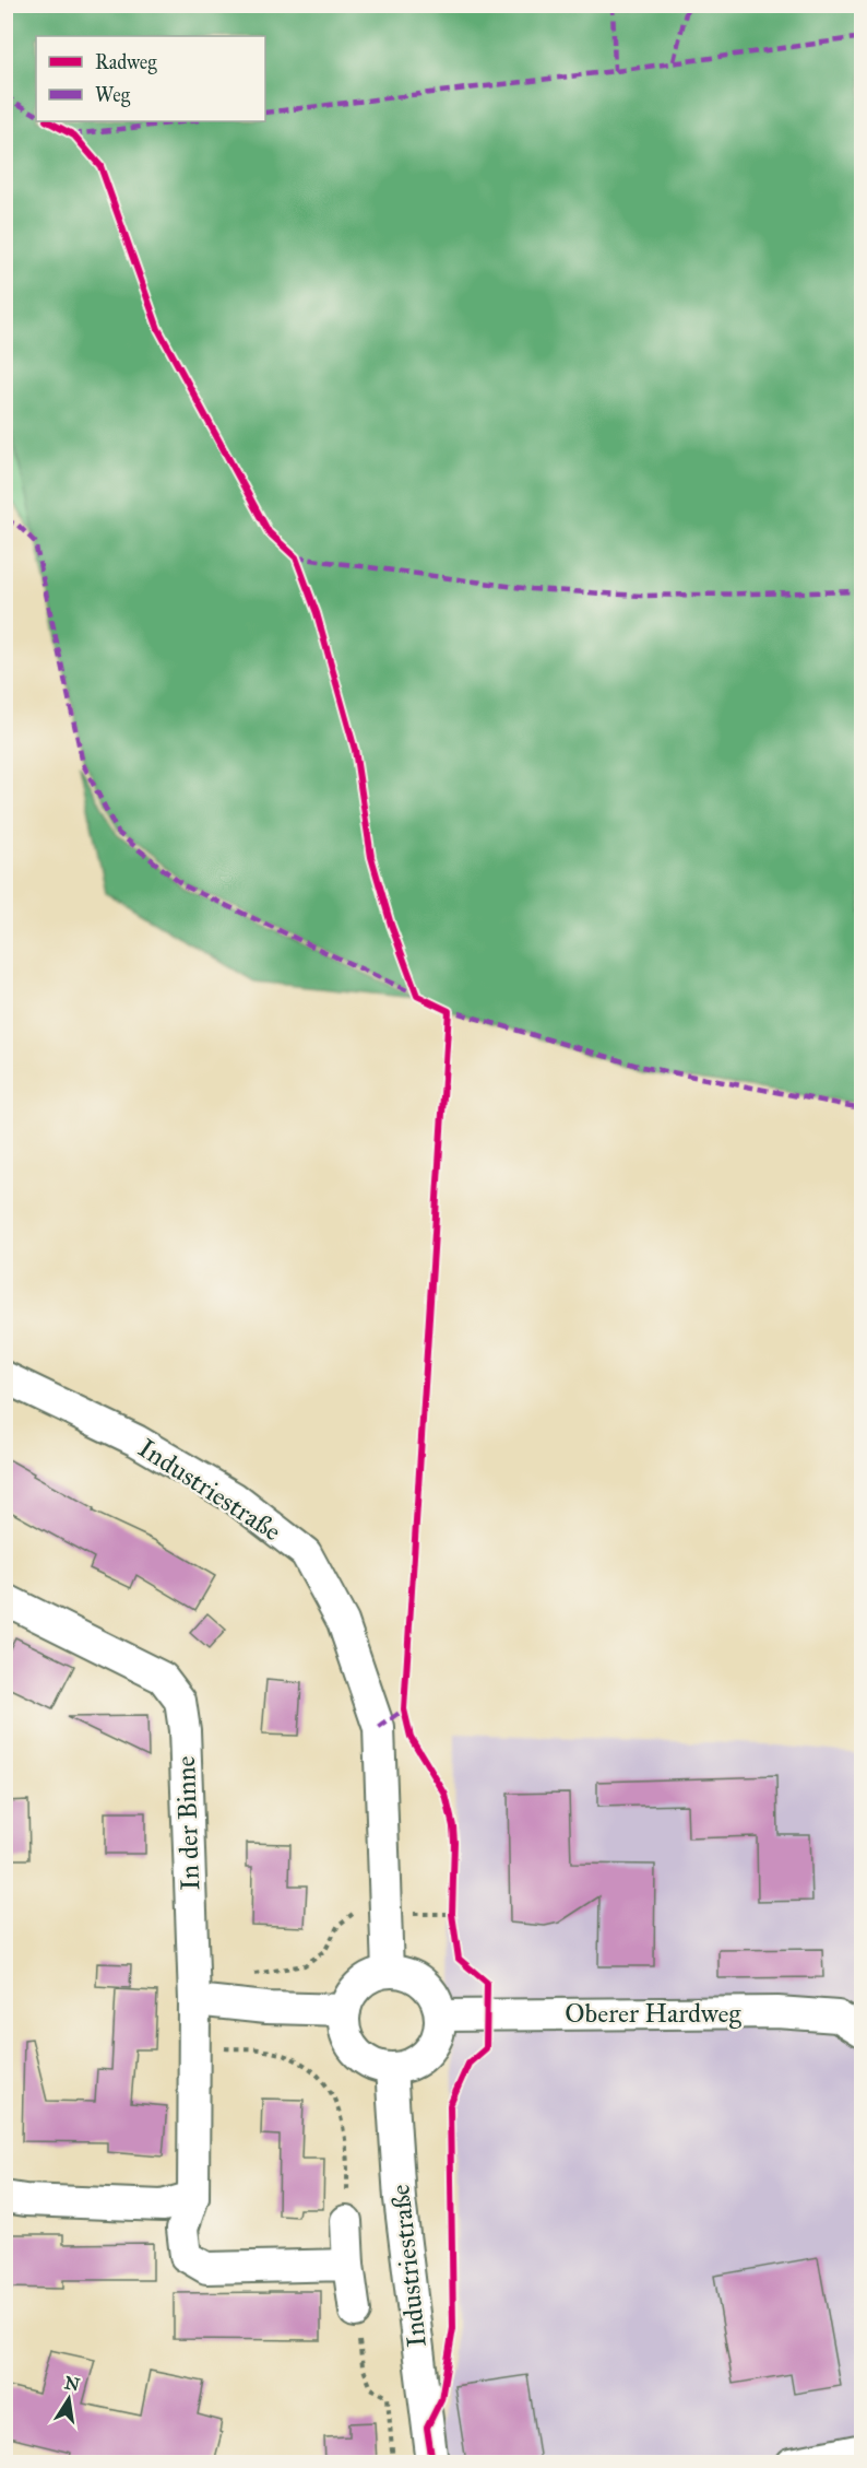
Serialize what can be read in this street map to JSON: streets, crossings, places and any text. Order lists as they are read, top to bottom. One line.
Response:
{"streets":{"street":["Industriestraße","In der Binne","Oberer Hardweg"]},"crossings":[["Industriestraße","Oberer Hardweg"]],"legend":["Radweg","Weg"],"north":"top"}
